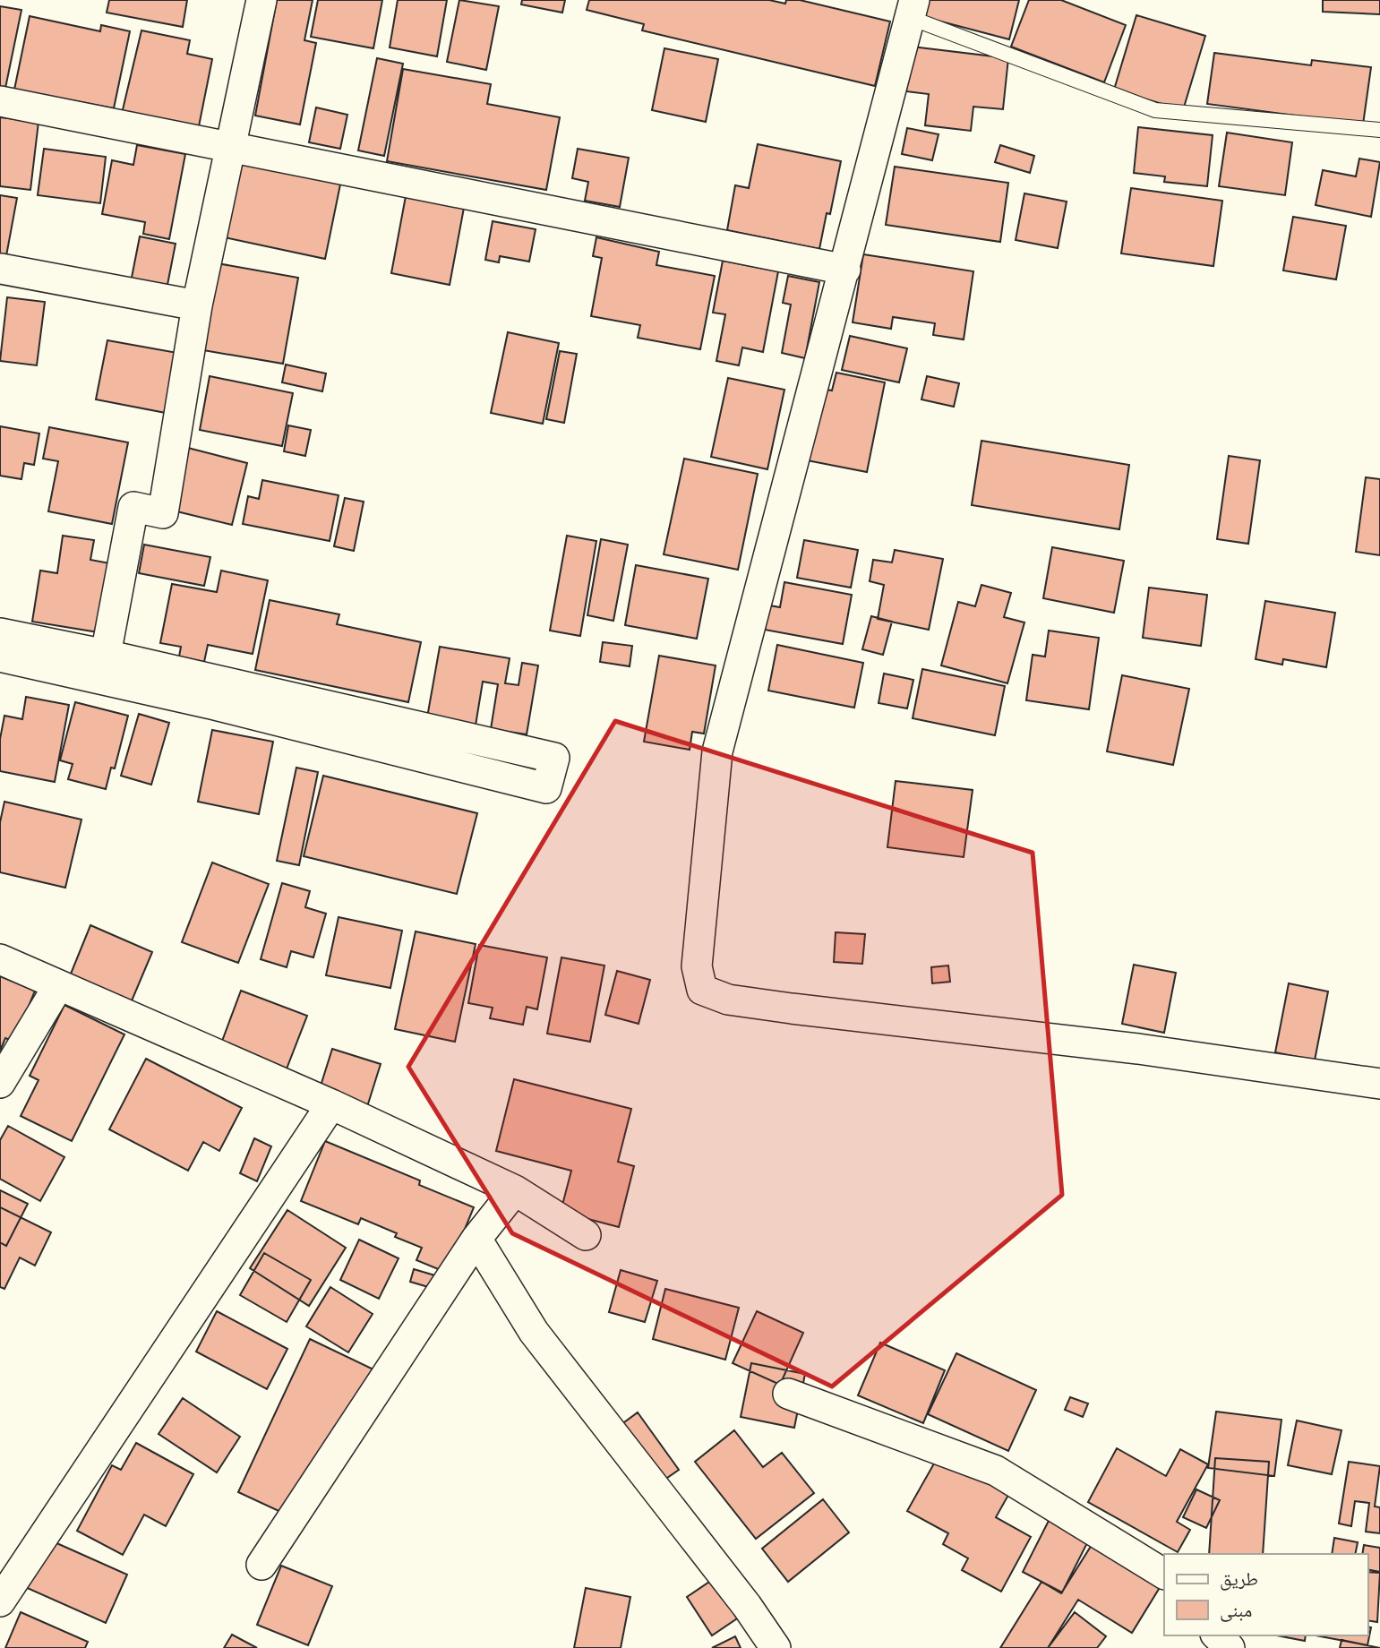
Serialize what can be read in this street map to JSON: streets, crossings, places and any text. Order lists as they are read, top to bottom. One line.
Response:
{"legend":["طريق","مبنى"]}
